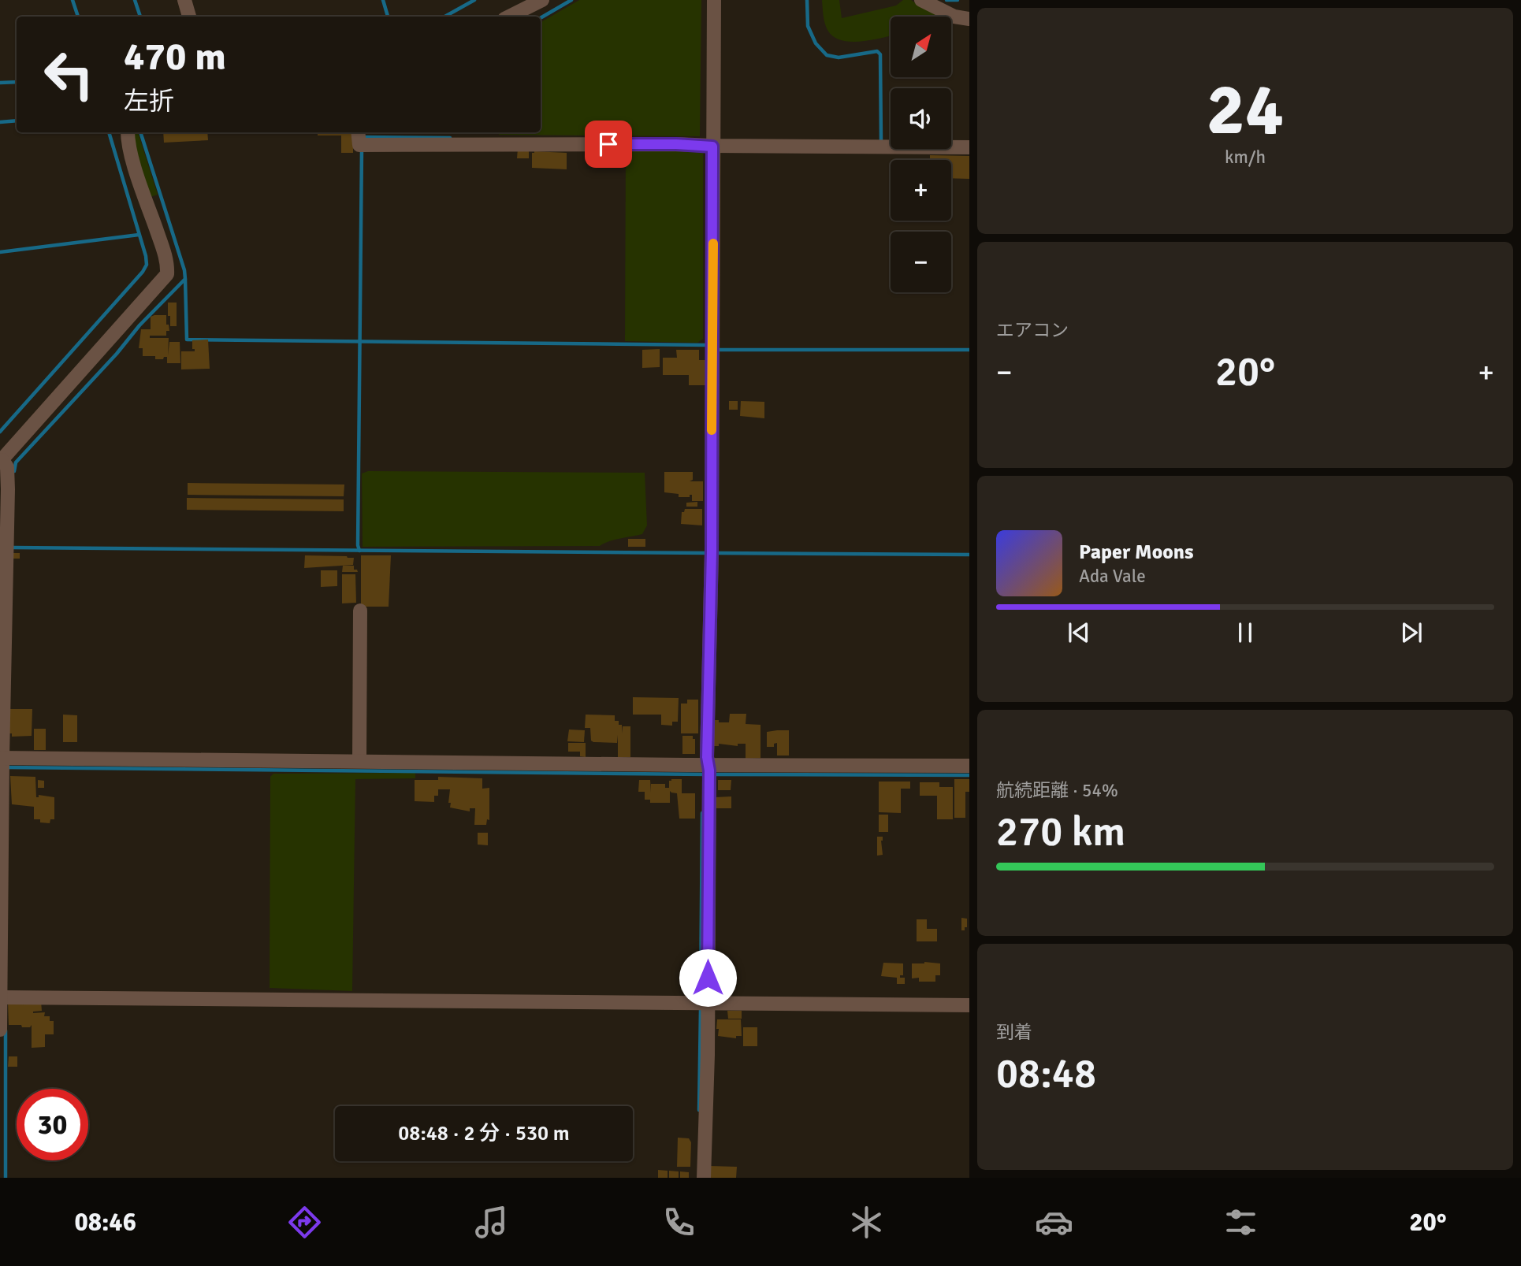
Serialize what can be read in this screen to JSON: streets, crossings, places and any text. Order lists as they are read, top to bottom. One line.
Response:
{"north":"top right","page":{"tile":[["24","km/h"],"エアコン",["航続距離 · 54%","270 km"],["到着","08:48"]],"map_buttons":["+","−"],"turn":["470 m","左折"],"heat":["−","20°","+"],"song":["Paper Moons","Ada Vale"],"limit":"30","trip":"08:48 · 2 分 · 530 m","tabs":["08:46","20°"]}}
